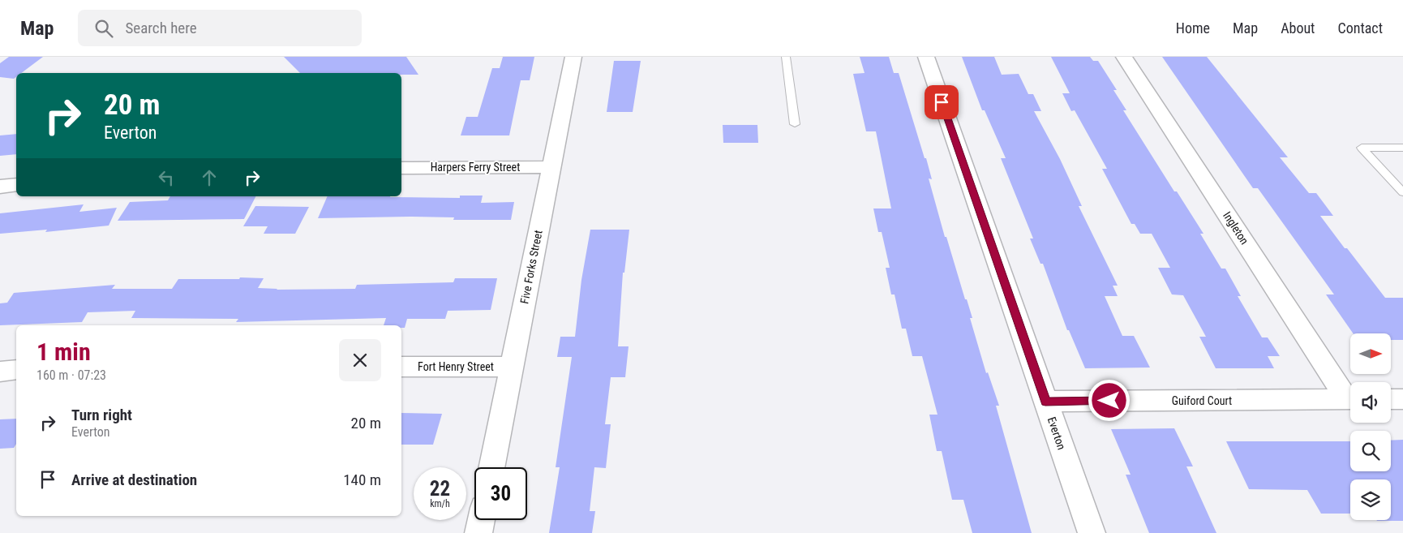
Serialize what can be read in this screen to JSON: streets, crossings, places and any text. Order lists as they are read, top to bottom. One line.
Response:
{"streets":{"street":["Harpers Ferry Street","Ingleton","Five Forks Street","Fort Henry Street","Guiford Court","Everton"]},"crossings":[["Harpers Ferry Street","Five Forks Street"],["Five Forks Street","Fort Henry Street"],["Guiford Court","Everton"]],"north":"right","page":{"header":"Map","search":"Search here","nav":["Home","Map","About","Contact"],"turn":["20 m","Everton"],"heading":["1 min","160 m · 07:23"],"list":[{"name":"Turn right","note":"Everton","value":"20 m"},{"name":"Arrive at destination","value":"140 m"}],"speed":"22 km/h","limit":"30"}}
